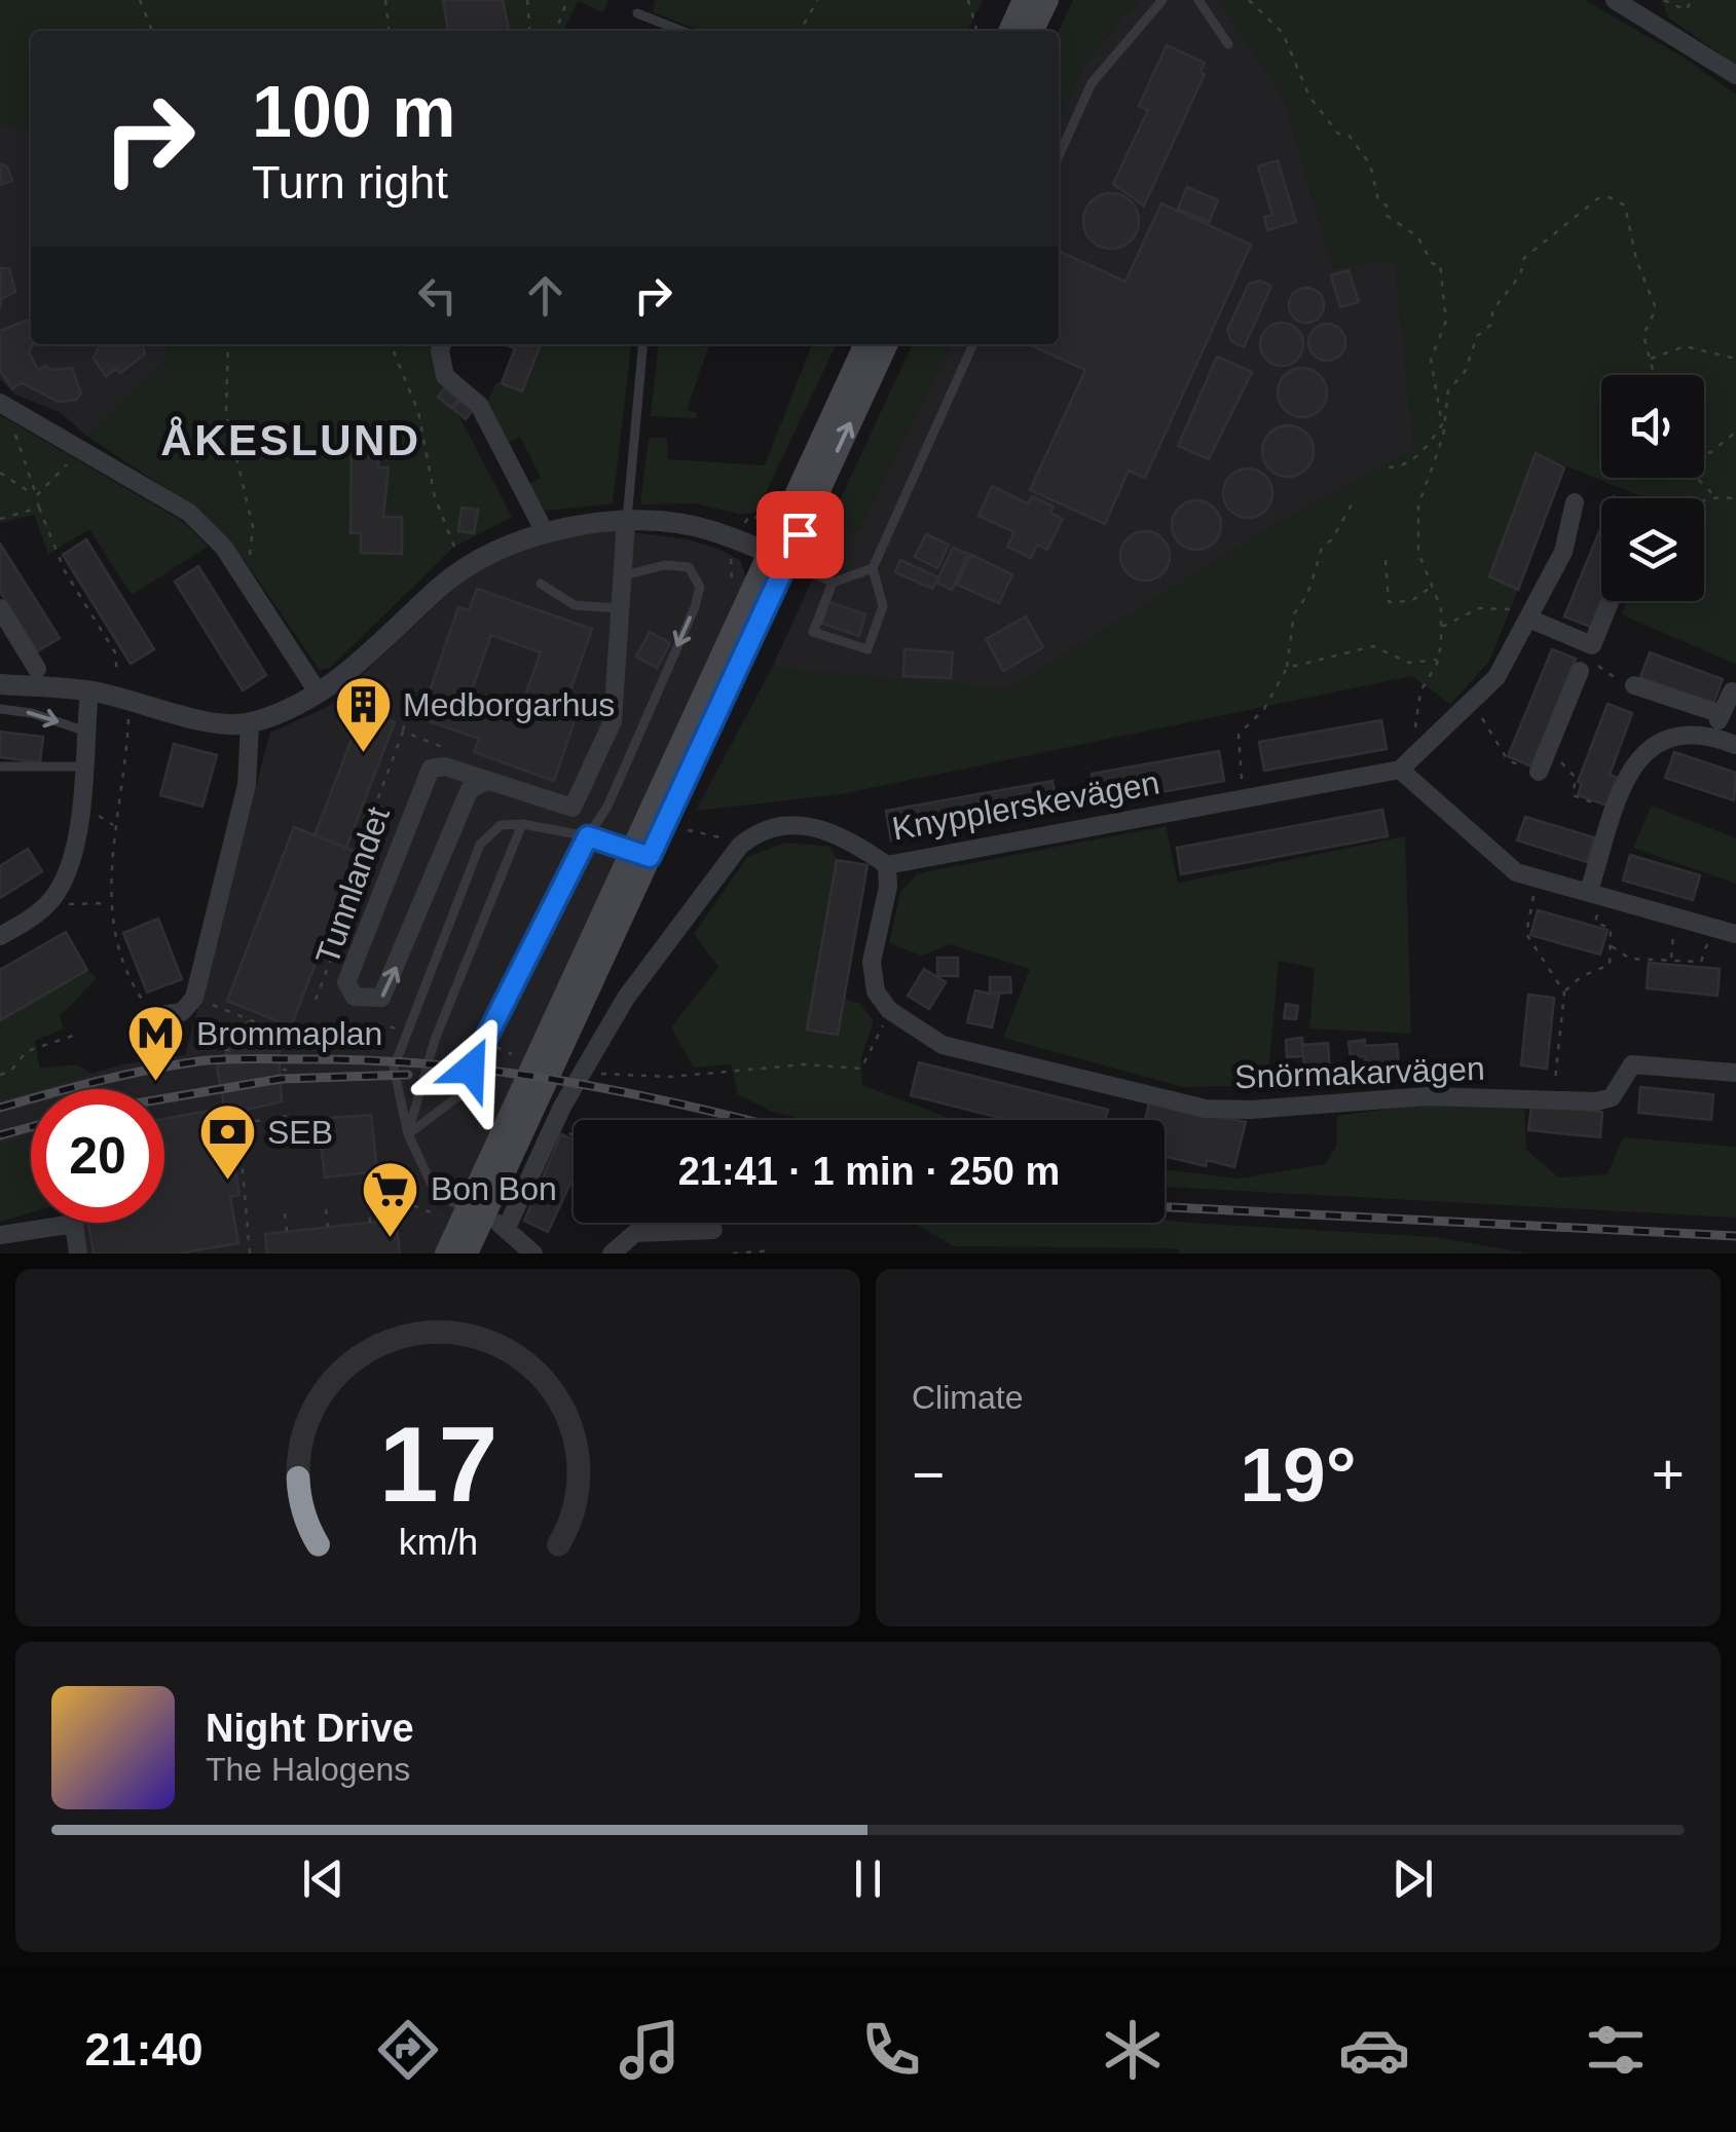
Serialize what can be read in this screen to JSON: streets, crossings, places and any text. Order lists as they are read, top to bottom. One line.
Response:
{"streets":{"street":["Knypplerskevägen","Tunnlandet","Snörmakarvägen"]},"crossings":[["Knypplerskevägen","Snörmakarvägen"]],"districts":["ÅKESLUND"],"places":{"building":["Medborgarhus"],"metro station":["Brommaplan"],"bank":["SEB"],"supermarket":["Bon Bon"]},"page":{"turn":["100 m","Turn right"],"limit":"20","trip":"21:41 · 1 min · 250 m","tile":"Climate","heat":["−","19°","+"],"song":["Night Drive","The Halogens"],"tabs":"21:40","gauge":["17","km/h"]}}
